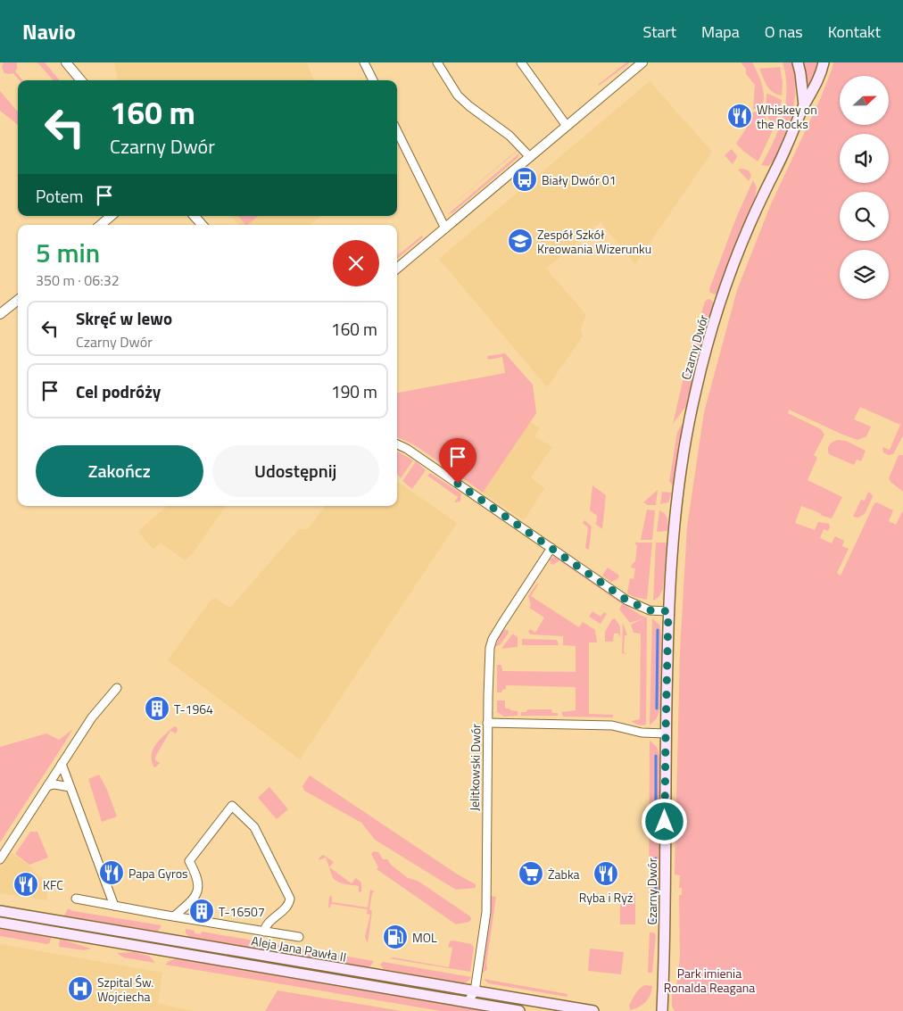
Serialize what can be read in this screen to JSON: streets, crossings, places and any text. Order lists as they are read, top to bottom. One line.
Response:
{"streets":{"main road":["Czarny Dwór","Aleja Jana Pawła II"],"street":["Jelitkowski Dwór"]},"crossings":[["Jelitkowski Dwór","Aleja Jana Pawła II"]],"parks":["Park imienia Ronalda Reagana"],"places":{"restaurant":["Whiskey on the Rocks","Papa Gyros","Ryba i Ryż","KFC"],"bus stop":["Biały Dwór 01"],"school or university":["Zespół Szkół Kreowania Wizerunku"],"building":["T-1964","T-16507"],"supermarket":["Żabka"],"fuel station":["MOL"],"hospital":["Szpital Św. Wojciecha"]},"north":"right","page":{"header":"Navio","nav":["Start","Mapa","O nas","Kontakt"],"turn":["160 m","Czarny Dwór"],"then":"Potem","heading":["5 min","350 m · 06:32"],"list":[{"name":"Skręć w lewo","note":"Czarny Dwór","value":"160 m"},{"name":"Cel podróży","value":"190 m"}],"buttons":["Zakończ","Udostępnij"]}}
